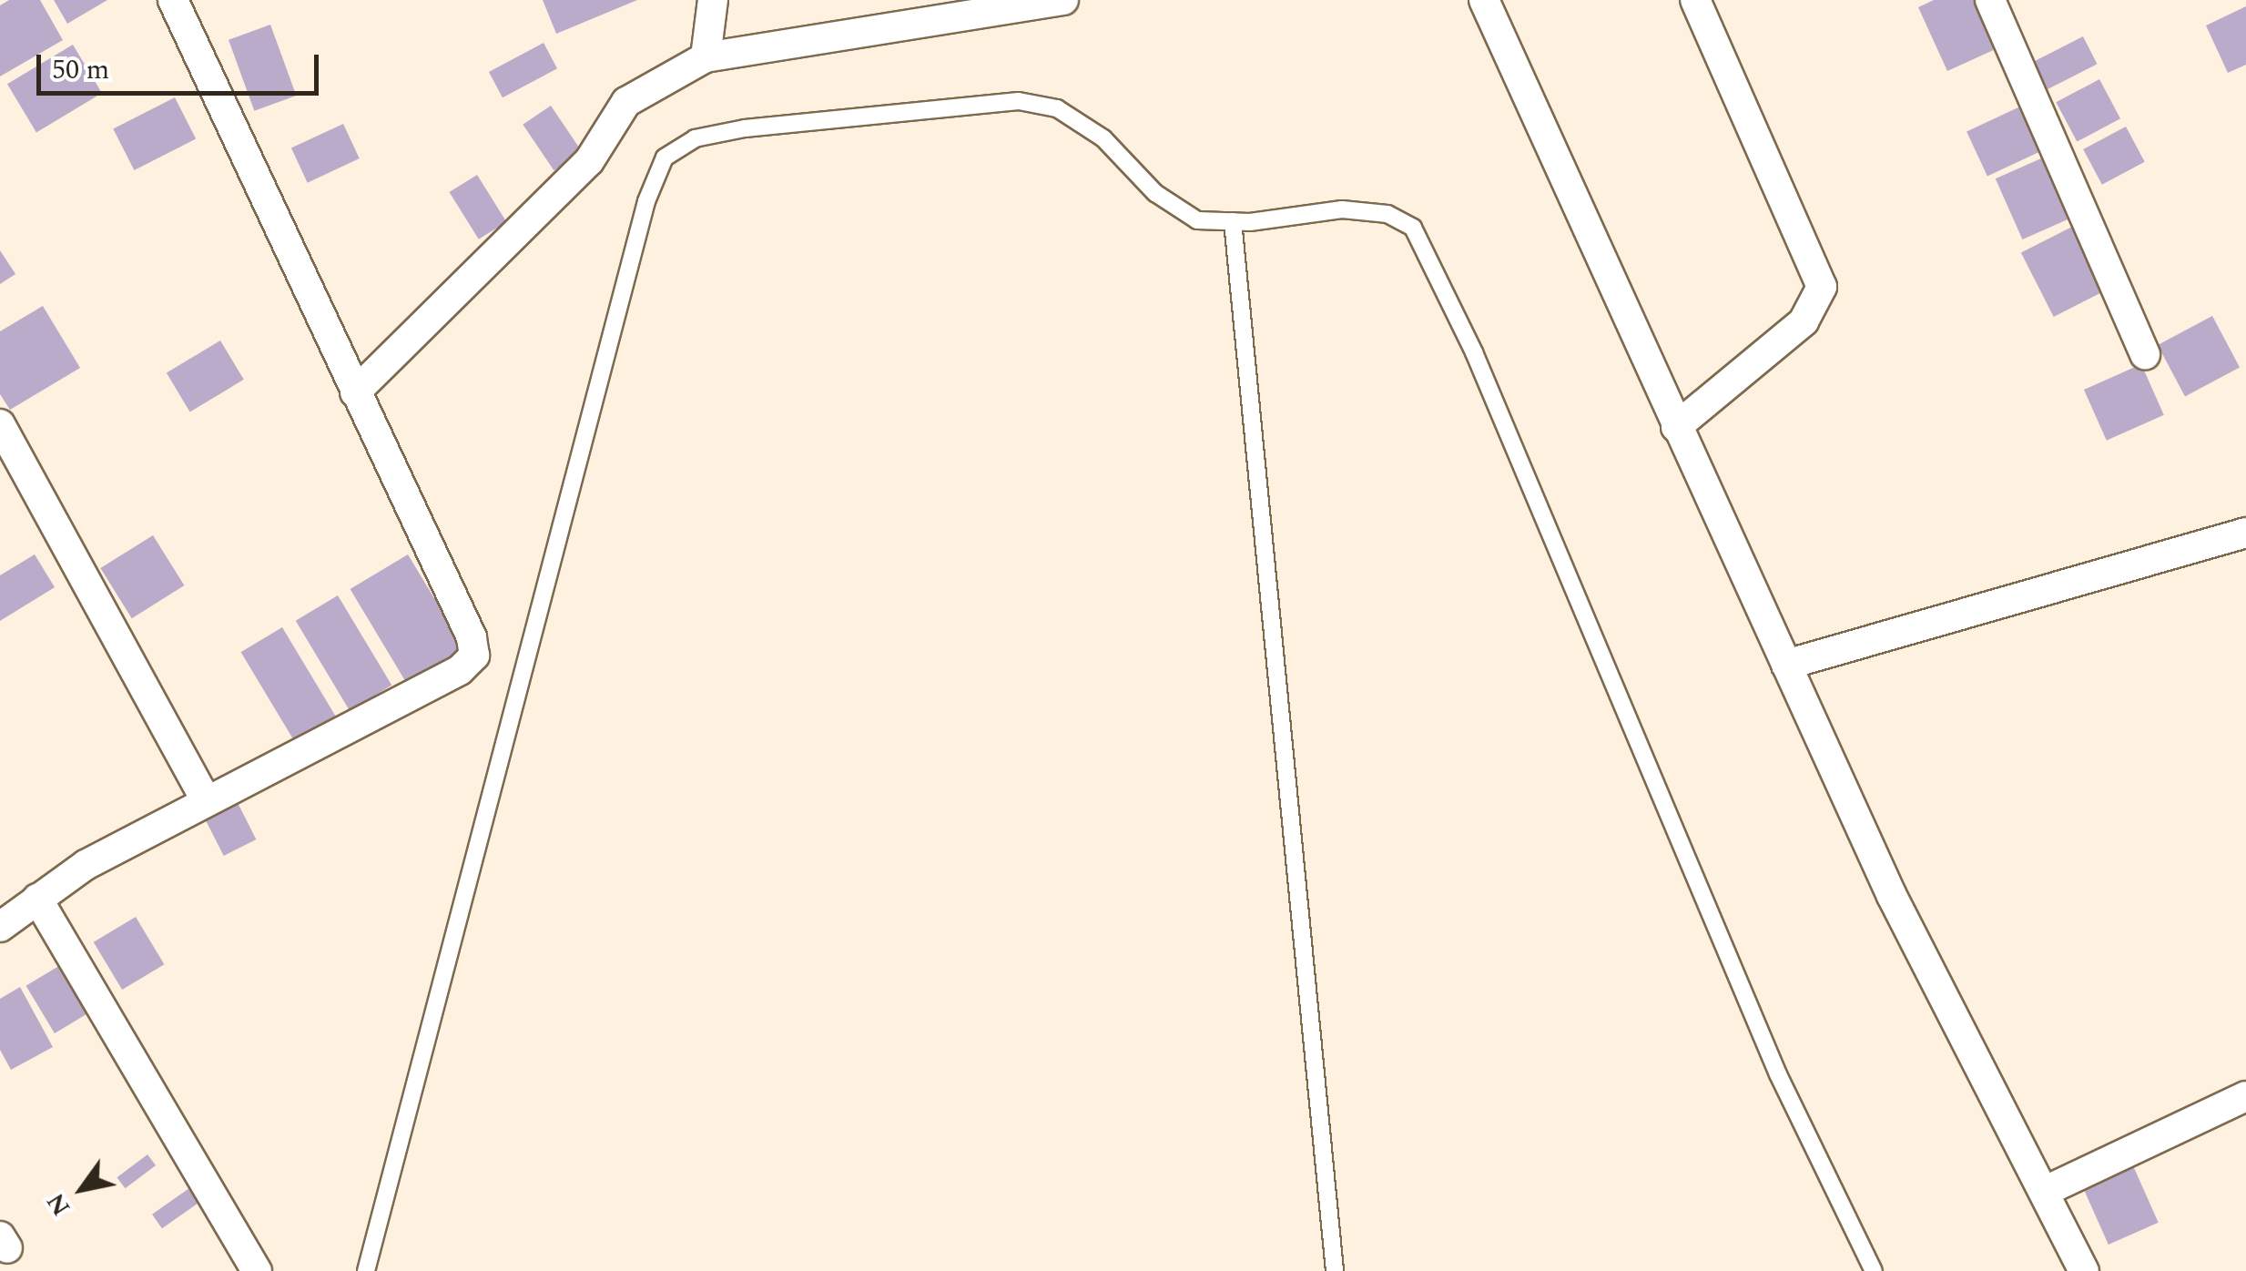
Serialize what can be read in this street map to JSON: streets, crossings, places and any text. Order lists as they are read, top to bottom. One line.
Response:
{"scale_bar":"50 m","north":"bottom left"}
